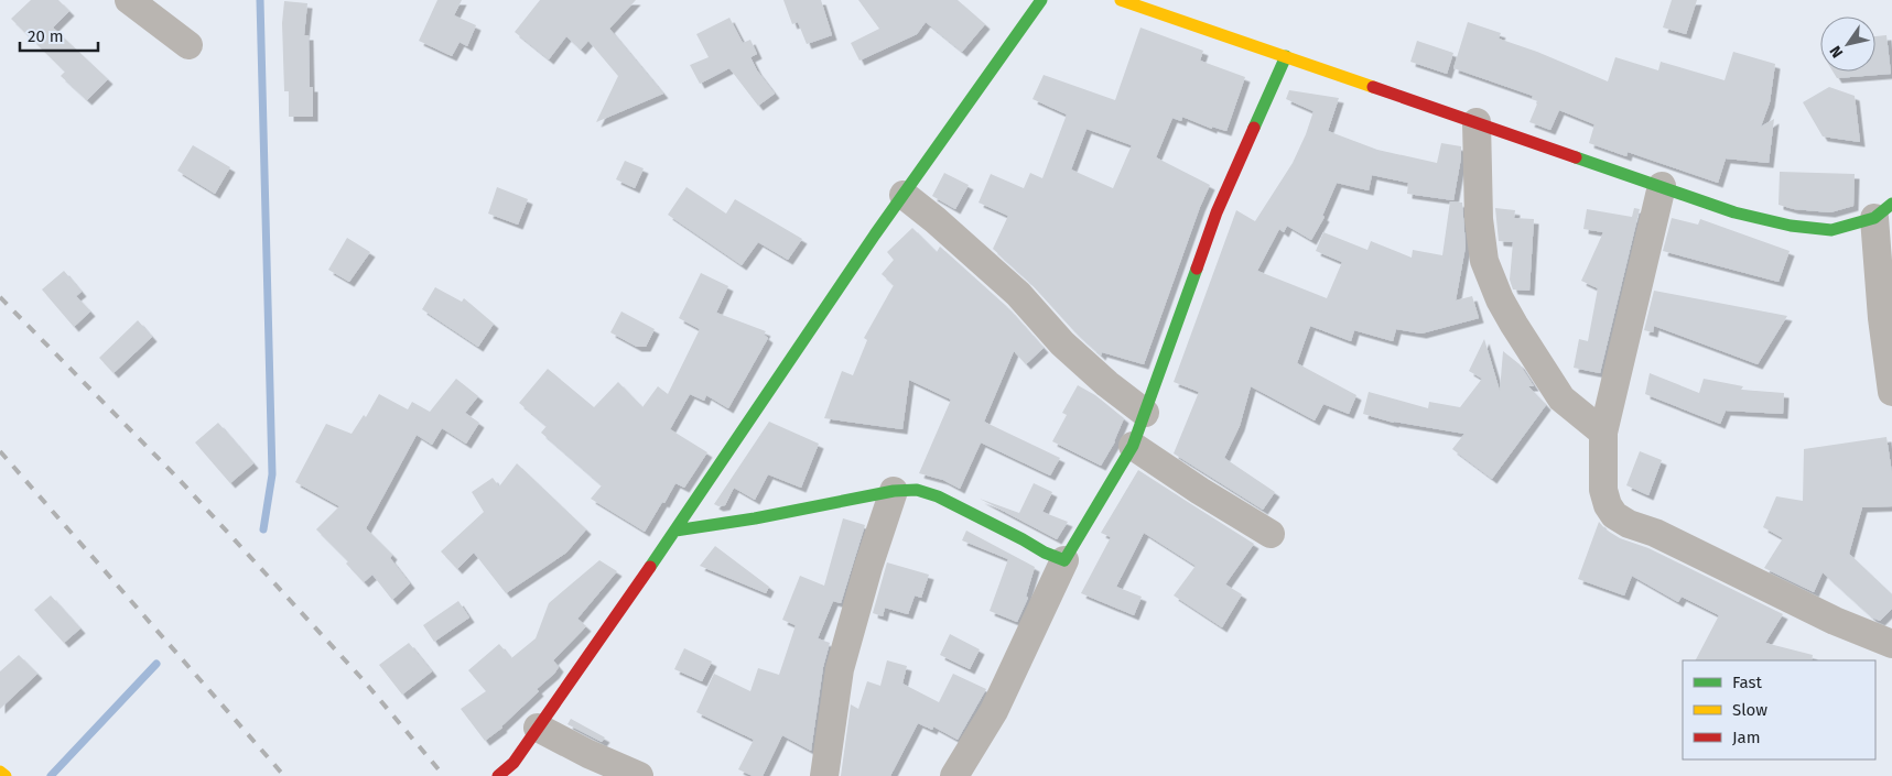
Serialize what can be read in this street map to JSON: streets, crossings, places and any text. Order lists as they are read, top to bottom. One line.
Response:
{"legend":["Fast","Slow","Jam"],"scale_bar":"20 m","north":"bottom left"}
